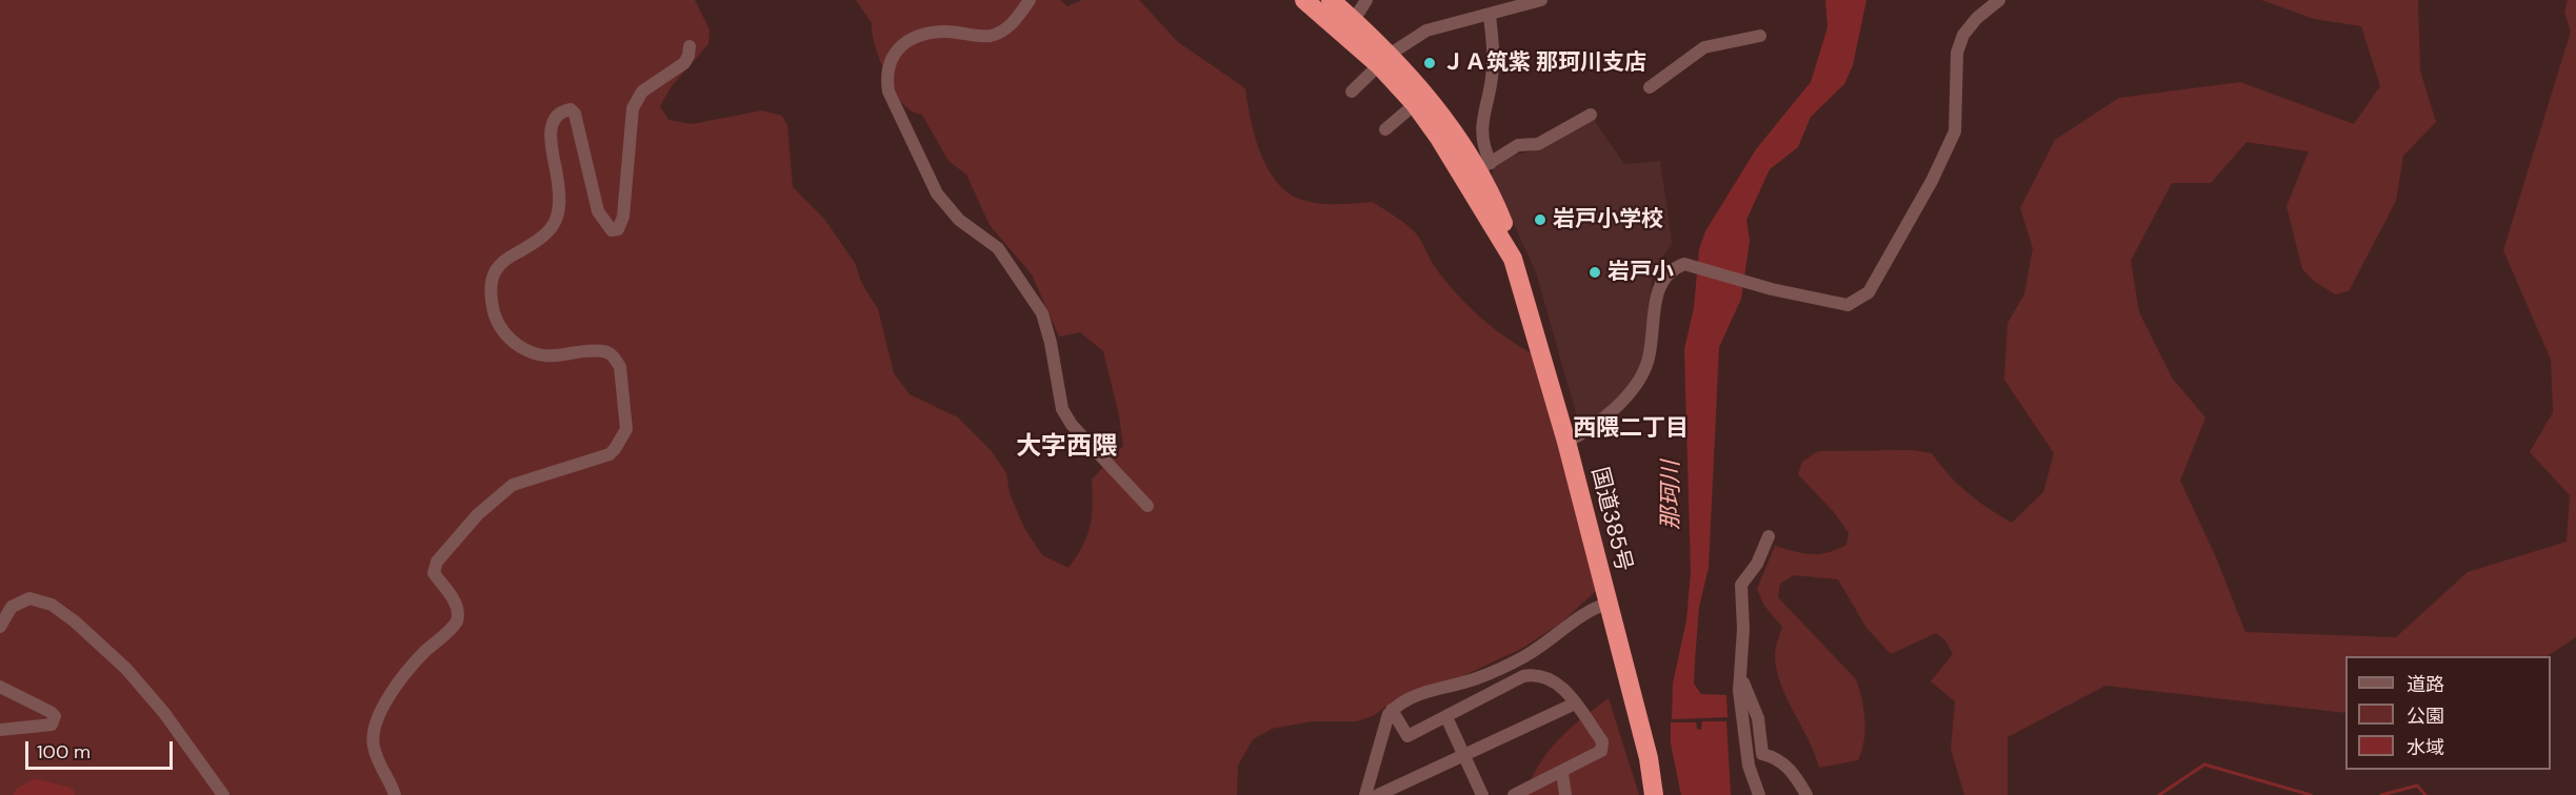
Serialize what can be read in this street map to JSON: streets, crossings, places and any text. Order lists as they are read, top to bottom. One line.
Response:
{"streets":{"highway":["国道385号"]},"districts":["西隈二丁目","大字西隈"],"water":["那珂川"],"places":["ＪＡ筑紫 那珂川支店","岩戸小学校","岩戸小"],"legend":["道路","公園","水域"],"scale_bar":"100 m"}
